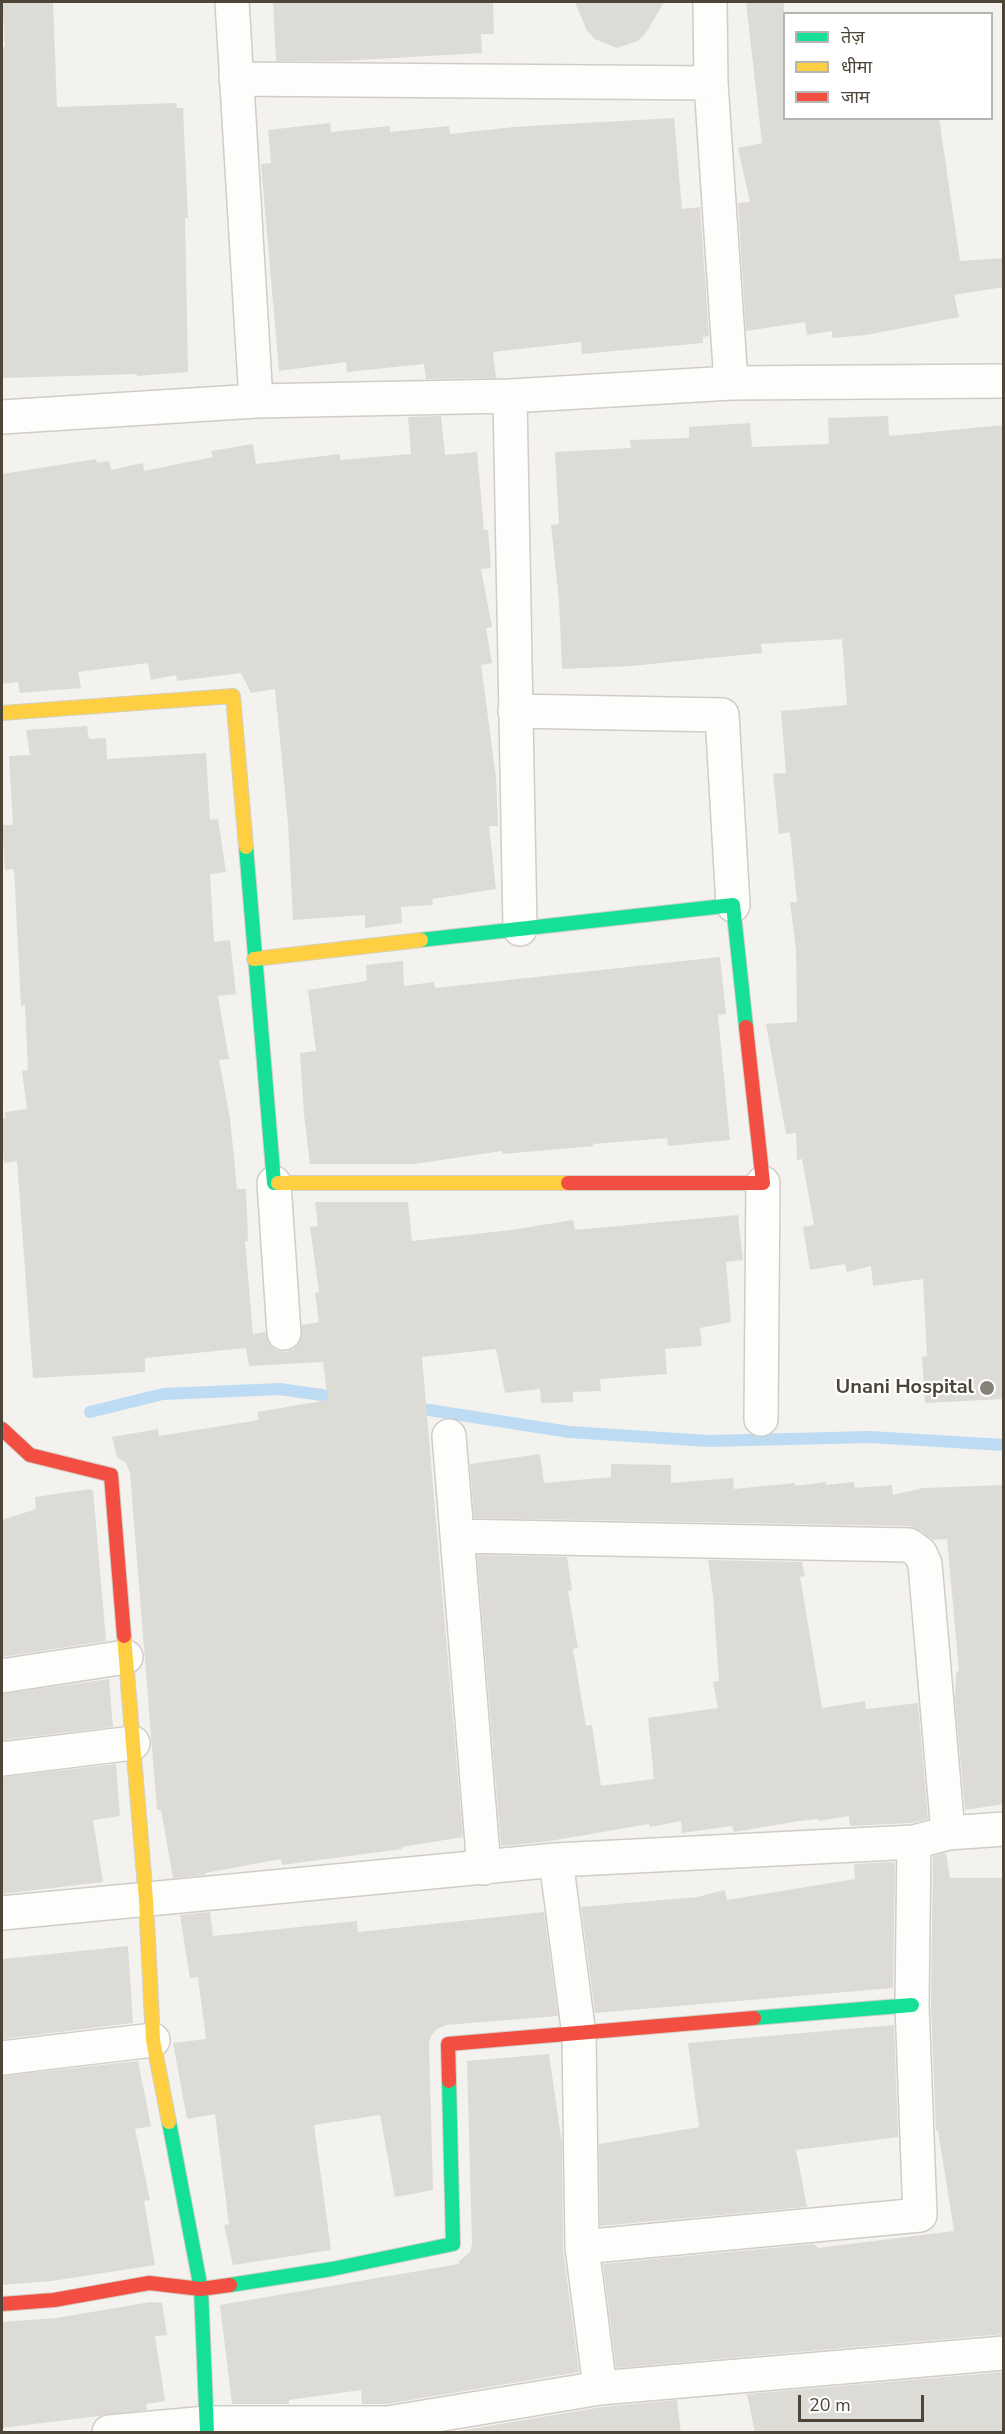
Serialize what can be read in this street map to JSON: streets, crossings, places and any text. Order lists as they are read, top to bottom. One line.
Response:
{"places":["Unani Hospital"],"legend":["तेज़","धीमा","जाम"],"scale_bar":"20 m"}
